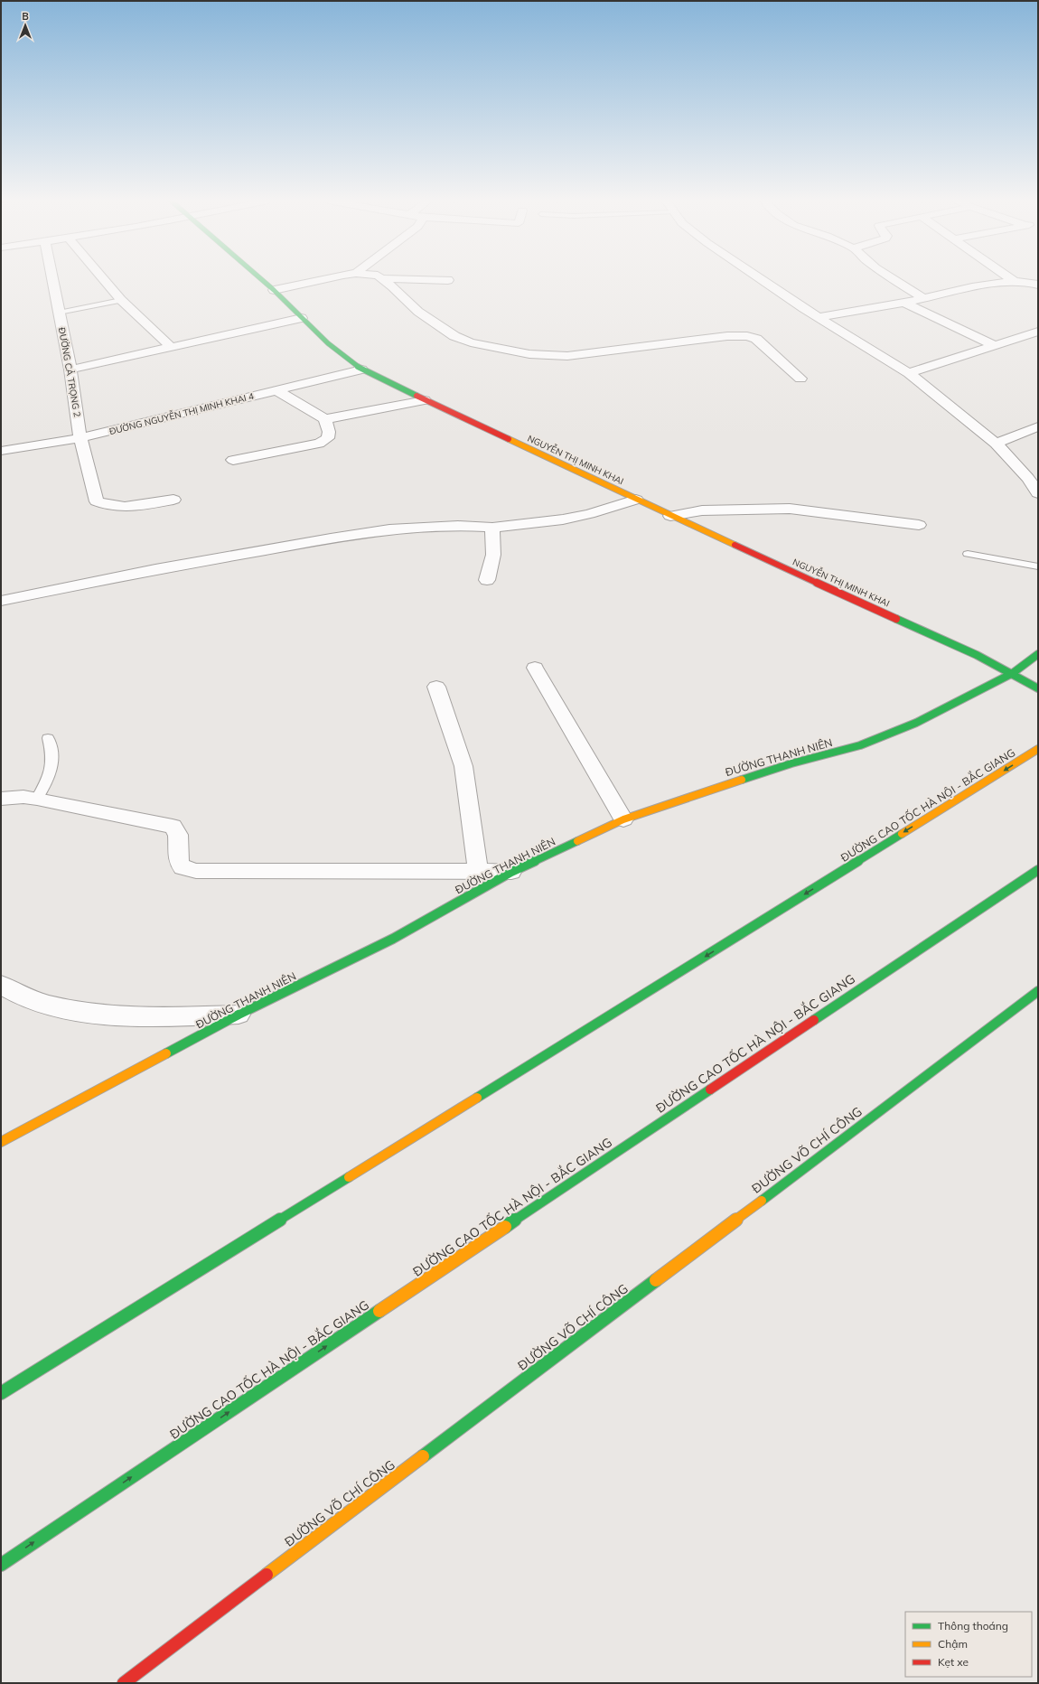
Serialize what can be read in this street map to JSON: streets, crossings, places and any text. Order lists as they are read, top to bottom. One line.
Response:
{"streets":{"main road":["NGUYỄN THỊ MINH KHAI","ĐƯỜNG THANH NIÊN","ĐƯỜNG CAO TỐC HÀ NỘI - BẮC GIANG","ĐƯỜNG VÕ CHÍ CÔNG"],"street":["ĐƯỜNG CẢ TRỌNG 2","ĐƯỜNG NGUYỄN THỊ MINH KHAI 4"]},"crossings":[["ĐƯỜNG CẢ TRỌNG 2","ĐƯỜNG NGUYỄN THỊ MINH KHAI 4"],["ĐƯỜNG NGUYỄN THỊ MINH KHAI 4","NGUYỄN THỊ MINH KHAI"],["NGUYỄN THỊ MINH KHAI","ĐƯỜNG THANH NIÊN"]],"legend":["Thông thoáng","Chậm","Kẹt xe"],"north":"top"}
